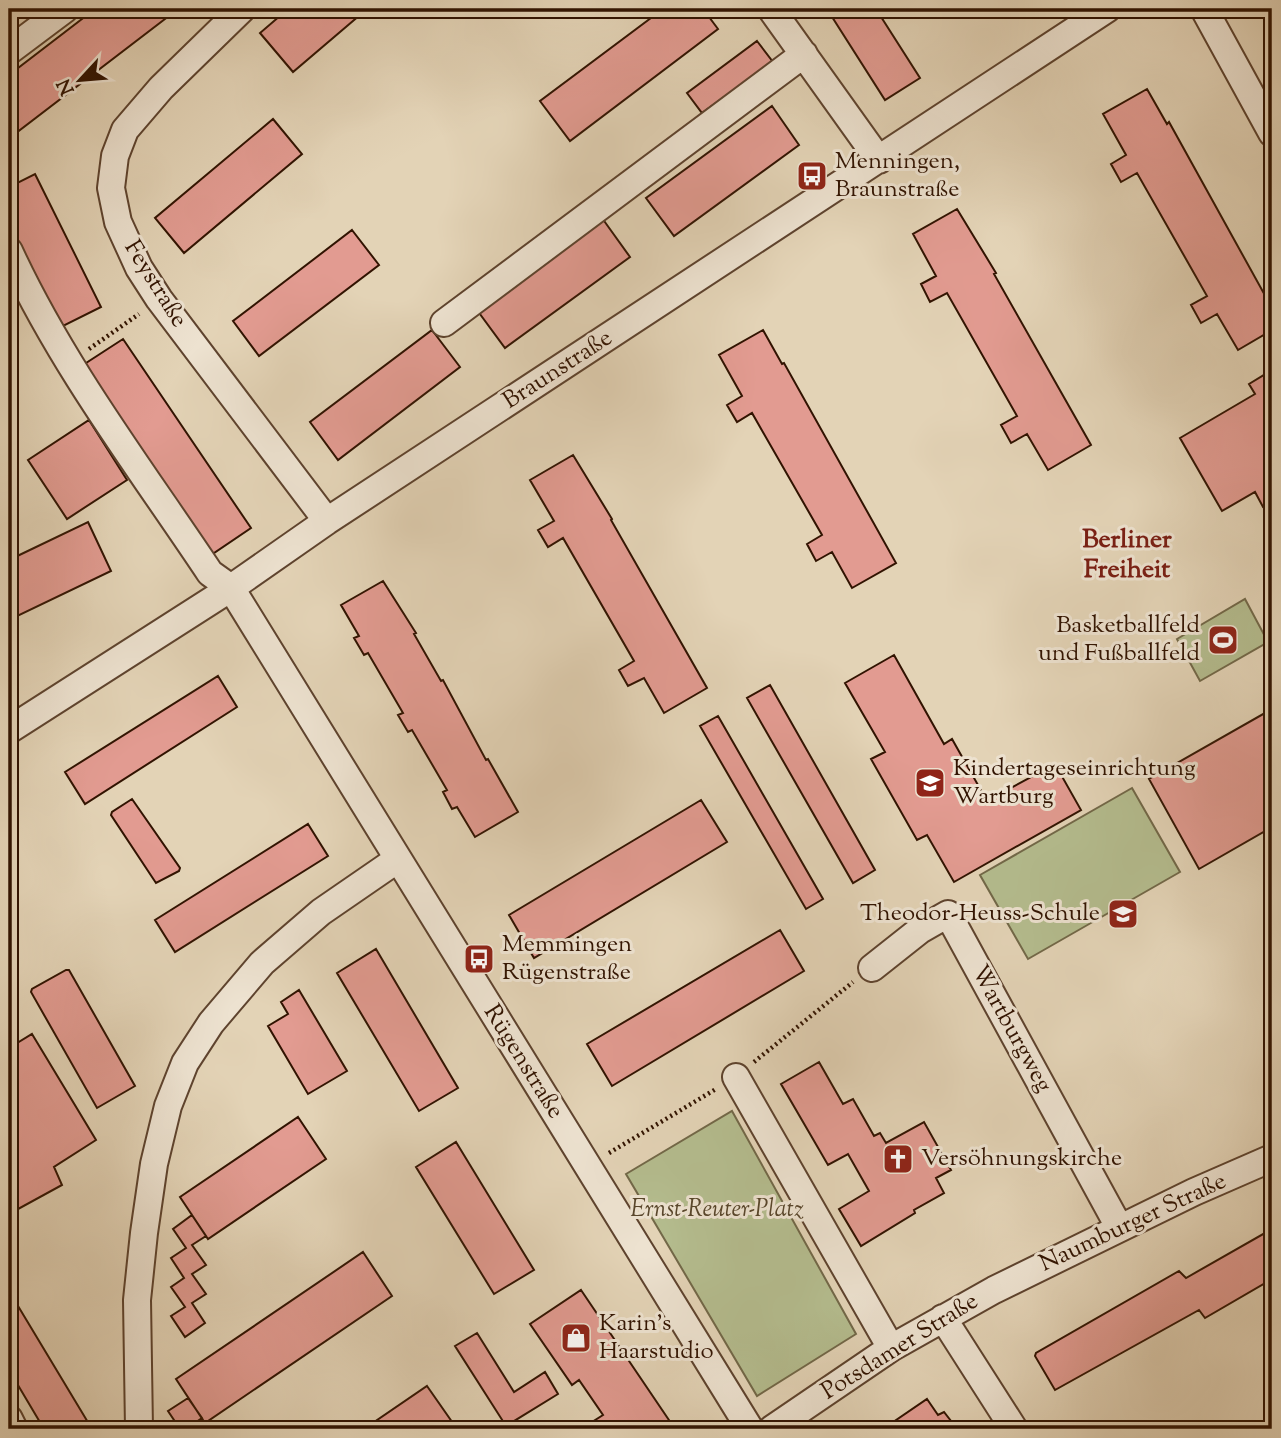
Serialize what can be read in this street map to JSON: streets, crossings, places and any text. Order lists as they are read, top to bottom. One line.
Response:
{"streets":{"street":["Feystraße","Braunstraße","Wartburgweg","Rügenstraße","Naumburger Straße","Potsdamer Straße"]},"crossings":[["Feystraße","Braunstraße"],["Braunstraße","Rügenstraße"],["Wartburgweg","Naumburger Straße"],["Naumburger Straße","Potsdamer Straße"]],"districts":["Berliner Freiheit"],"parks":["Ernst-Reuter-Platz"],"places":{"bus stop":["Menningen, Braunstraße","Memmingen Rügenstraße"],"sports":["Basketballfeld und Fußballfeld"],"school or university":["Kindertageseinrichtung Wartburg","Theodor-Heuss-Schule"],"church":["Versöhnungskirche"],"shop":["Karin's Haarstudio"]},"north":"bottom left"}
